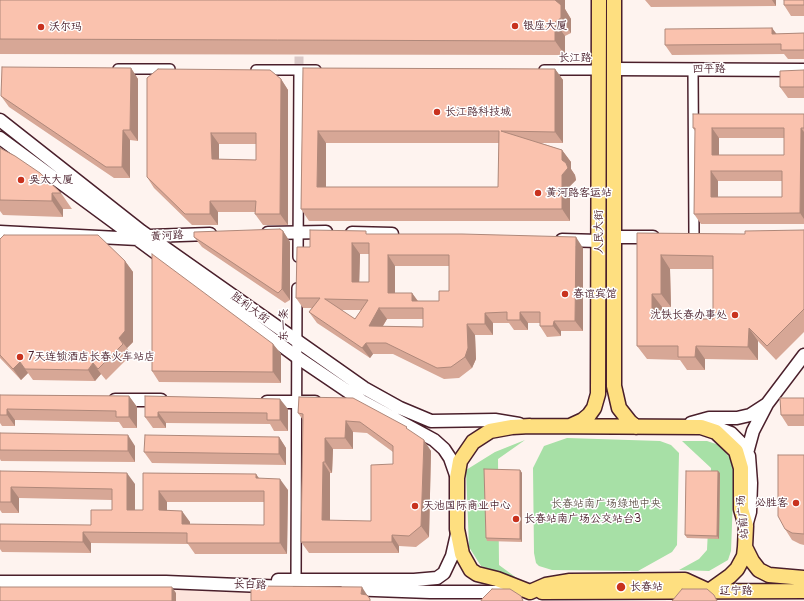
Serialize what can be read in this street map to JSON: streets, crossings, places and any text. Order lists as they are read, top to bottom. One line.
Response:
{"streets":{"main road":["四平路","人民大街","黄河路","胜利大街","站前广场","长白路","辽宁路"],"street":["长江路","东一条"]},"crossings":[["长江路","人民大街"],["四平路","人民大街"],["人民大街","站前广场"],["黄河路","胜利大街"],["胜利大街","东一条"],["胜利大街","站前广场"],["东一条","长白路"],["站前广场","长白路"],["站前广场","辽宁路"],["长白路","辽宁路"]],"parks":["长春站南广场绿地中央"],"places":["银座大厦","沃尔玛","长江路科技城","吴太大厦","黄河路客运站","春谊宾馆","沈铁长春办事处","7天连锁酒店长春火车站店","必胜客","天池国际商业中心","长春站南广场公交站台3","长春站"]}
